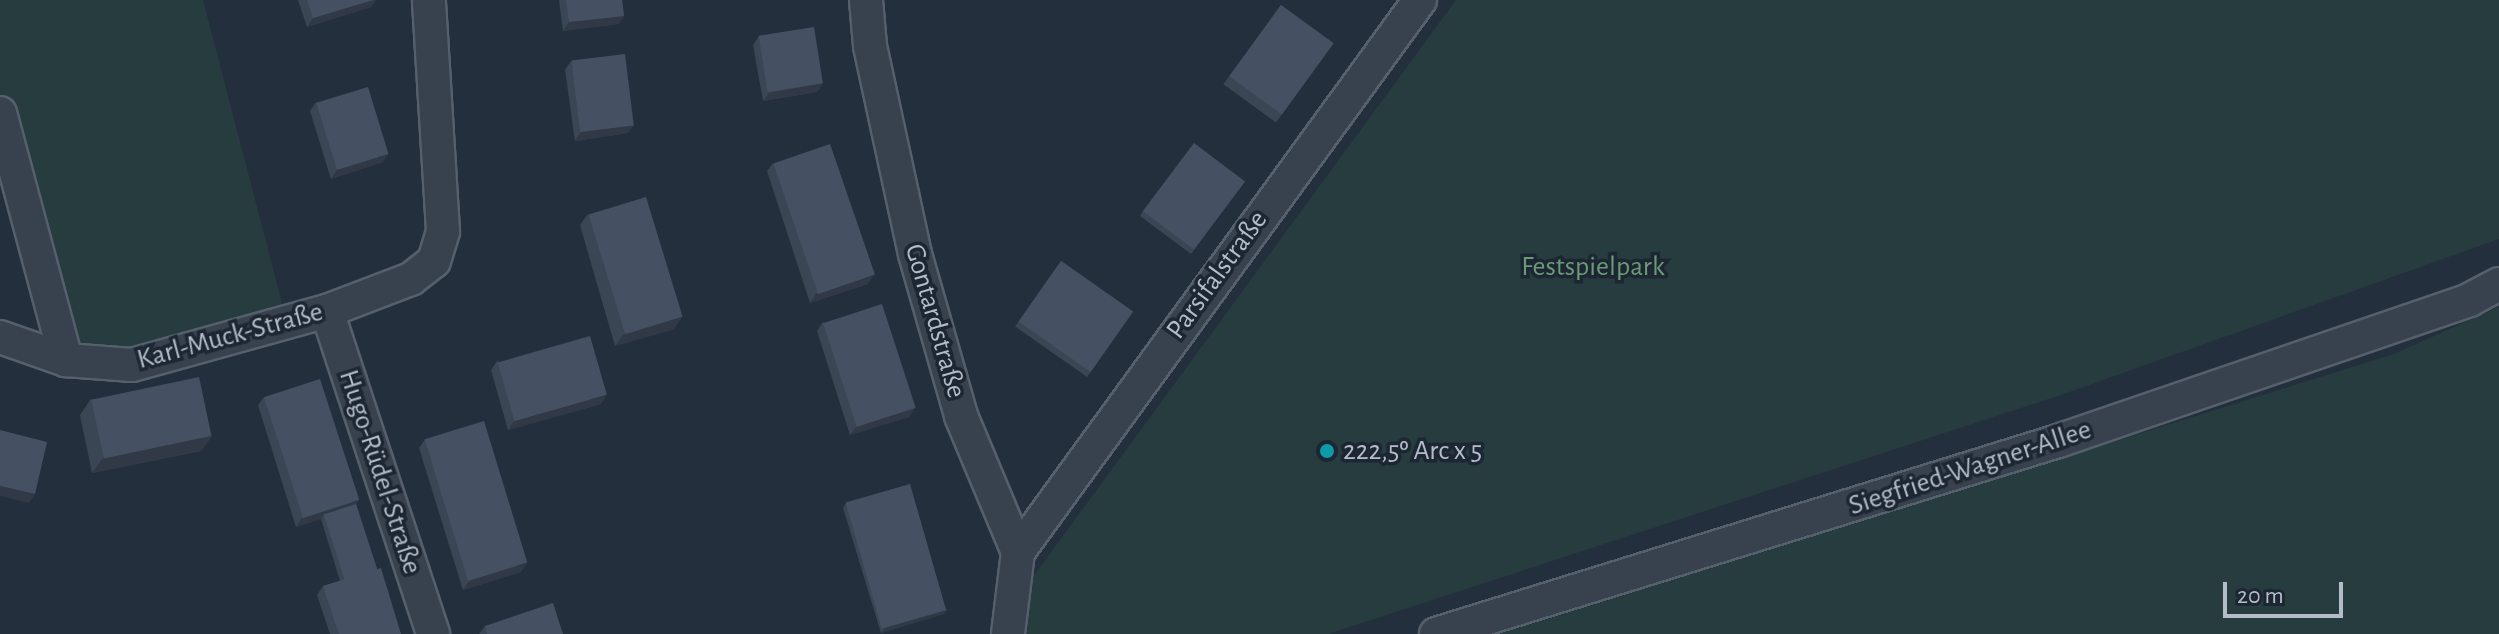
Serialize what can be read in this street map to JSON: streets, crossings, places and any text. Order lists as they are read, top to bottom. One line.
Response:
{"streets":{"street":["Parsifalstraße","Gontardstraße","Karl-Muck-Straße","Siegfried-Wagner-Allee","Hugo-Rüdel-Straße"]},"crossings":[["Parsifalstraße","Gontardstraße"],["Karl-Muck-Straße","Hugo-Rüdel-Straße"]],"parks":["Festspielpark"],"places":["222,5º Arc x 5"],"scale_bar":"20 m"}
